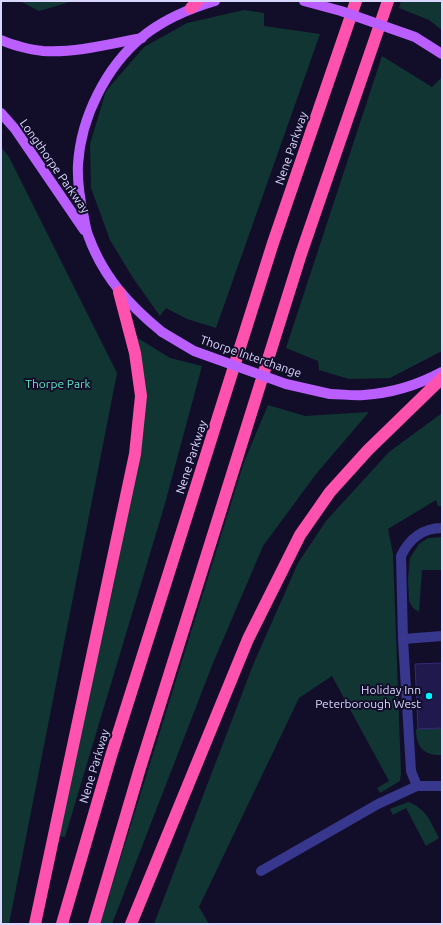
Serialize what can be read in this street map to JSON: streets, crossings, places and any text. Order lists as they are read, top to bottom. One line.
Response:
{"streets":{"highway":["Nene Parkway"],"main road":["Longthorpe Parkway","Thorpe Interchange"]},"crossings":[["Longthorpe Parkway","Thorpe Interchange"]],"parks":["Thorpe Park"],"places":["Holiday Inn Peterborough West"]}
